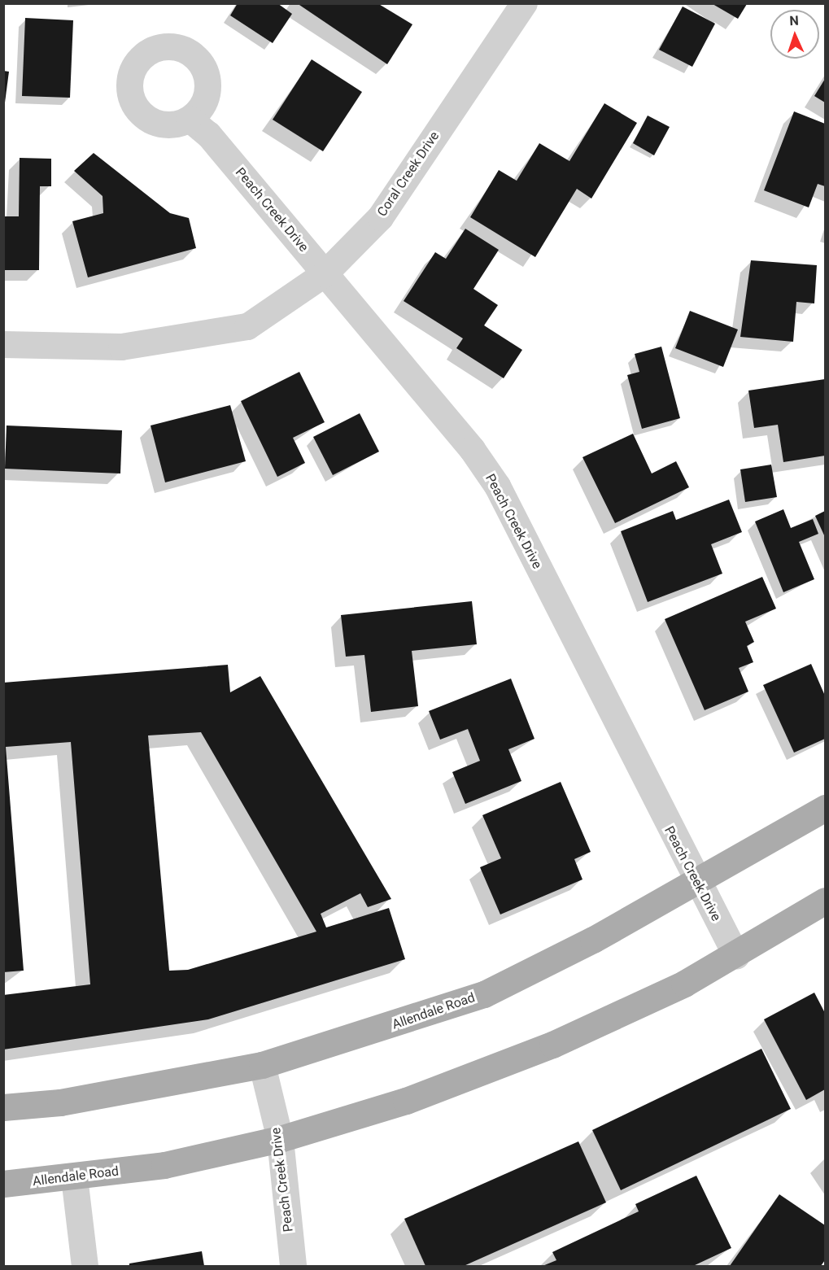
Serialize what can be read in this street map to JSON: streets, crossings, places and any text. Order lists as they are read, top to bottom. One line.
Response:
{"streets":{"main road":["Allendale Road"],"street":["Coral Creek Drive","Peach Creek Drive"]},"crossings":[["Coral Creek Drive","Peach Creek Drive"],["Peach Creek Drive","Allendale Road"]],"north":"top"}
